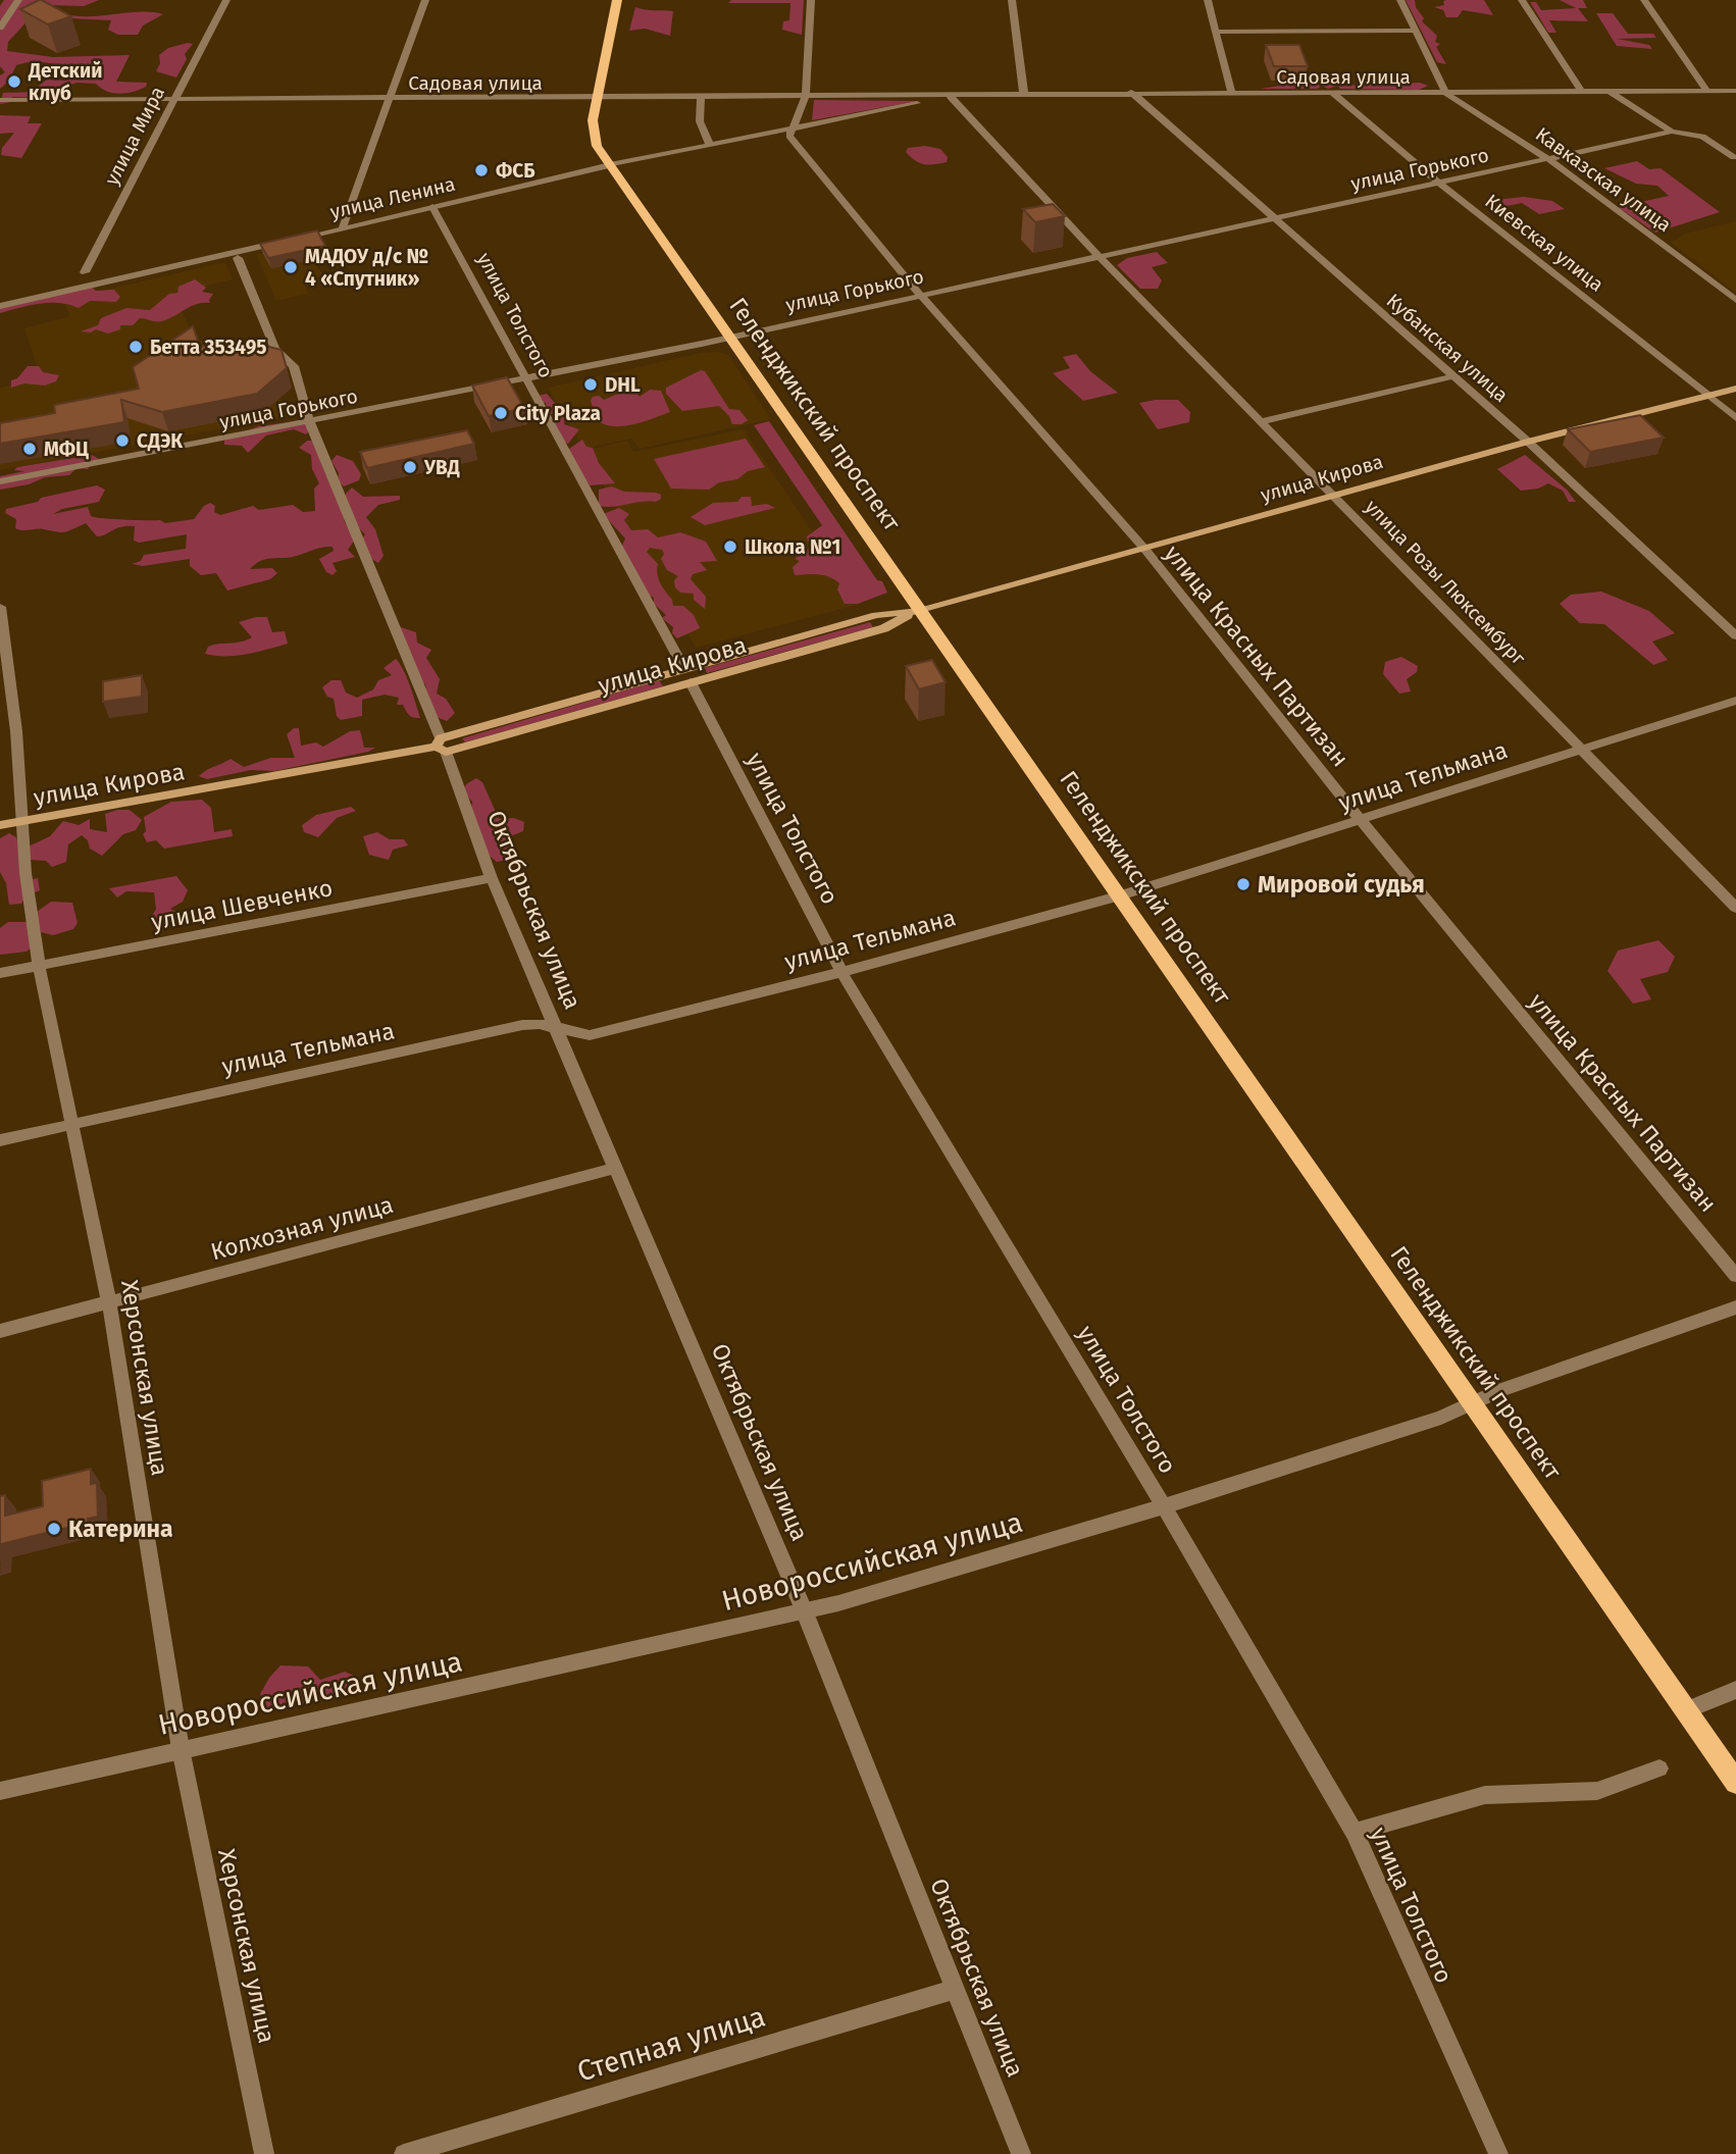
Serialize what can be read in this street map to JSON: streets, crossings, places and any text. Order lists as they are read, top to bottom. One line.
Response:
{"streets":{"main road":["Геленджикский проспект","улица Кирова"],"street":["Садовая улица","улица Мира","улица Горького","Кавказская улица","улица Ленина","Киевская улица","улица Толстого","Кубанская улица","улица Розы Люксембург","улица Красных Партизан","улица Тельмана","улица Шевченко","Октябрьская улица","Колхозная улица","Херсонская улица","Новороссийская улица","Степная улица"]},"crossings":[["Садовая улица","улица Мира"],["Садовая улица","улица Горького"],["Садовая улица","Кавказская улица"],["Садовая улица","улица Ленина"],["Садовая улица","Киевская улица"],["Садовая улица","Кубанская улица"],["Садовая улица","Геленджикский проспект"],["Садовая улица","улица Розы Люксембург"],["Садовая улица","улица Красных Партизан"],["улица Мира","улица Ленина"],["улица Горького","Кавказская улица"],["улица Горького","Киевская улица"],["улица Горького","улица Толстого"],["улица Горького","Кубанская улица"],["улица Горького","Геленджикский проспект"],["улица Горького","улица Розы Люксембург"],["улица Горького","улица Красных Партизан"],["улица Горького","Октябрьская улица"],["улица Ленина","улица Толстого"],["улица Ленина","Геленджикский проспект"],["улица Ленина","улица Красных Партизан"],["улица Ленина","Октябрьская улица"],["Киевская улица","улица Кирова"],["улица Толстого","улица Кирова"],["улица Толстого","улица Тельмана"],["улица Толстого","Новороссийская улица"],["Кубанская улица","улица Кирова"],["Геленджикский проспект","улица Кирова"],["Геленджикский проспект","улица Тельмана"],["Геленджикский проспект","Новороссийская улица"],["улица Кирова","улица Розы Люксембург"],["улица Кирова","улица Красных Партизан"],["улица Кирова","Октябрьская улица"],["улица Кирова","Херсонская улица"],["улица Розы Люксембург","улица Тельмана"],["улица Красных Партизан","улица Тельмана"],["улица Тельмана","Октябрьская улица"],["улица Тельмана","Херсонская улица"],["улица Шевченко","Октябрьская улица"],["улица Шевченко","Херсонская улица"],["Октябрьская улица","Колхозная улица"],["Октябрьская улица","Новороссийская улица"],["Октябрьская улица","Степная улица"],["Колхозная улица","Херсонская улица"],["Херсонская улица","Новороссийская улица"]],"places":["Детский клуб","ФСБ","МАДОУ д/с № 4 «Спутник»","Бетта 353495","DHL","City Plaza","СДЭК","МФЦ","УВД","Школа №1","Мировой судья","Катерина"]}
